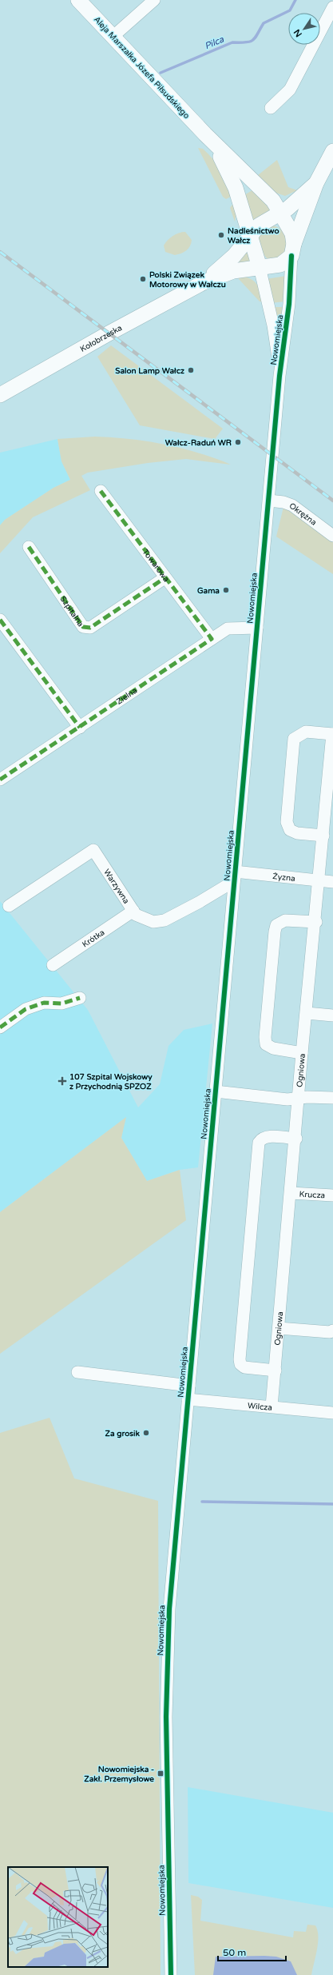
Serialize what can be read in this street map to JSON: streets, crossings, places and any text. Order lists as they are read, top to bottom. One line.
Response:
{"streets":{"main road":["Aleja Marszałka Józefa Piłsudskiego","Kołobrzeska"],"street":["Nowomiejska","Okrężna","Towarowa","Szpitalna","Zielna","Żyzna","Warzywna","Krótka","Ogniowa","Krucza","Wilcza"]},"crossings":[["Aleja Marszałka Józefa Piłsudskiego","Kołobrzeska"],["Aleja Marszałka Józefa Piłsudskiego","Nowomiejska"],["Kołobrzeska","Nowomiejska"],["Nowomiejska","Okrężna"],["Nowomiejska","Zielna"],["Nowomiejska","Żyzna"],["Nowomiejska","Warzywna"],["Nowomiejska","Wilcza"],["Towarowa","Szpitalna"],["Towarowa","Zielna"],["Żyzna","Warzywna"],["Żyzna","Ogniowa"],["Warzywna","Krótka"],["Ogniowa","Krucza"],["Ogniowa","Wilcza"]],"water":["Pilca"],"places":{"other":["Nadleśnictwo Wałcz","Polski Związek Motorowy w Wałczu","Salon Lamp Wałcz","Wałcz-Raduń WR","Gama","Za grosik"],"health":["107 Szpital Wojskowy z Przychodnią SPZOZ"],"transit":["Nowomiejska - Zakł. Przemysłowe"]},"scale_bar":"50 m","north":"bottom left"}
